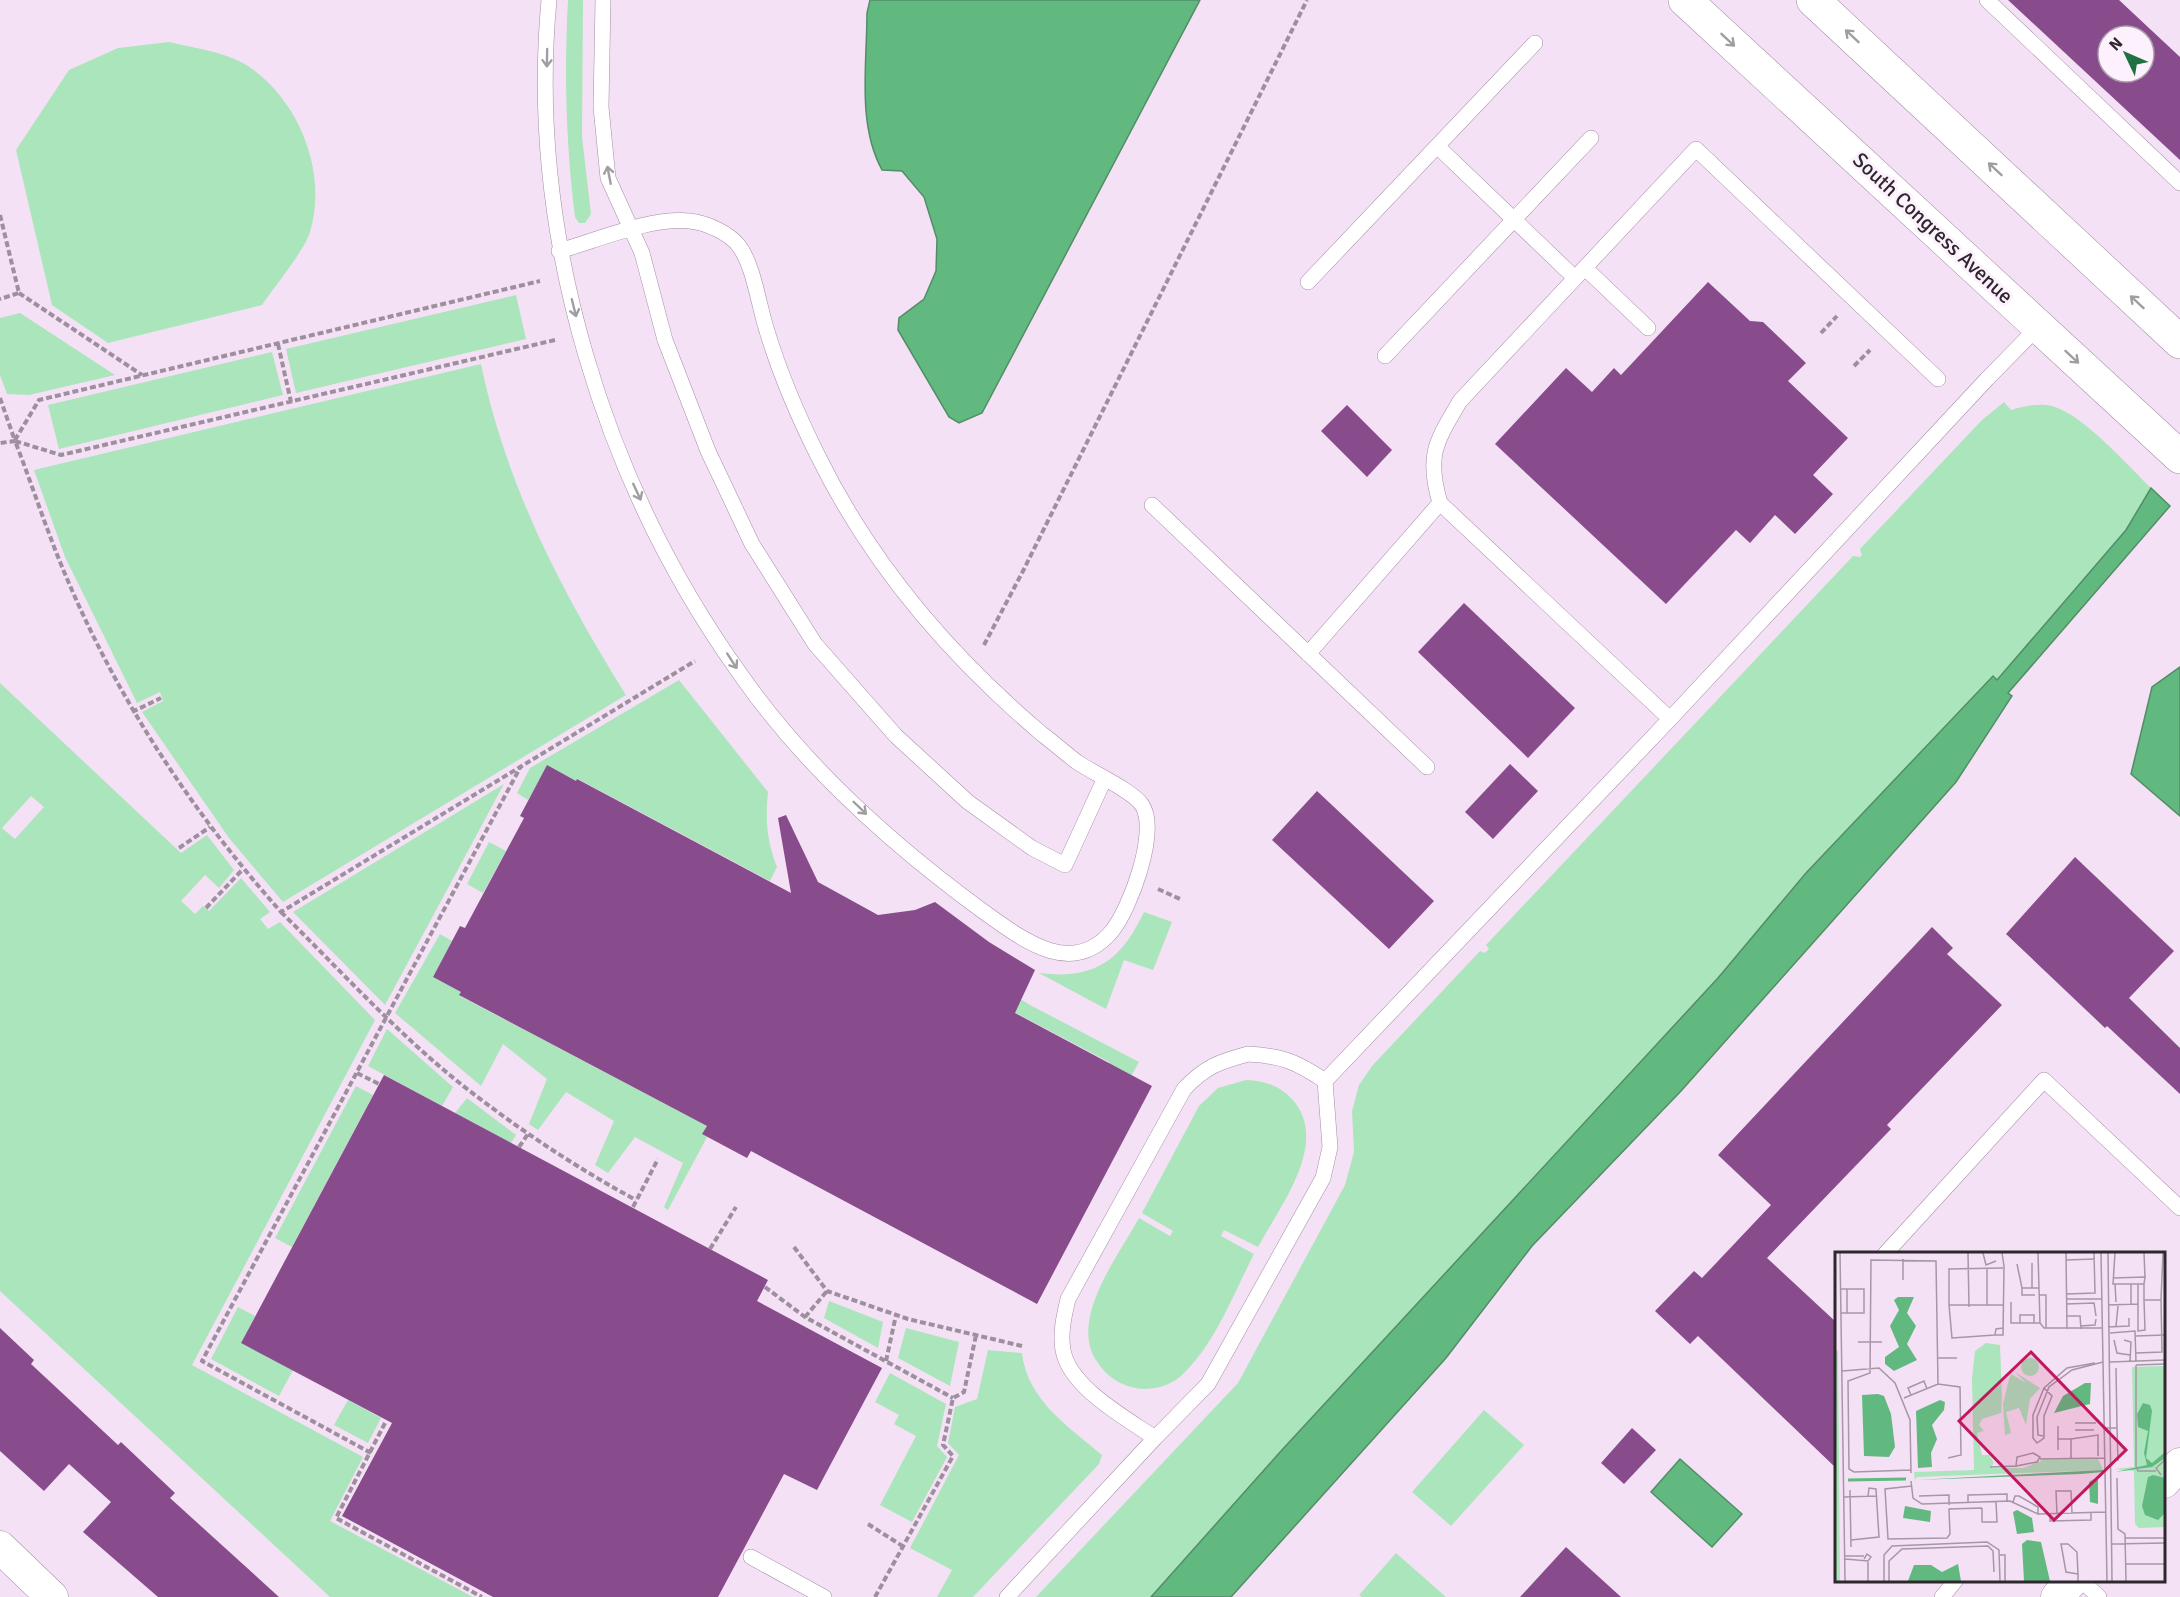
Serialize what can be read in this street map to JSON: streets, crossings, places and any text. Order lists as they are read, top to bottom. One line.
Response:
{"streets":{"main road":["South Congress Avenue"]},"north":"top left"}
